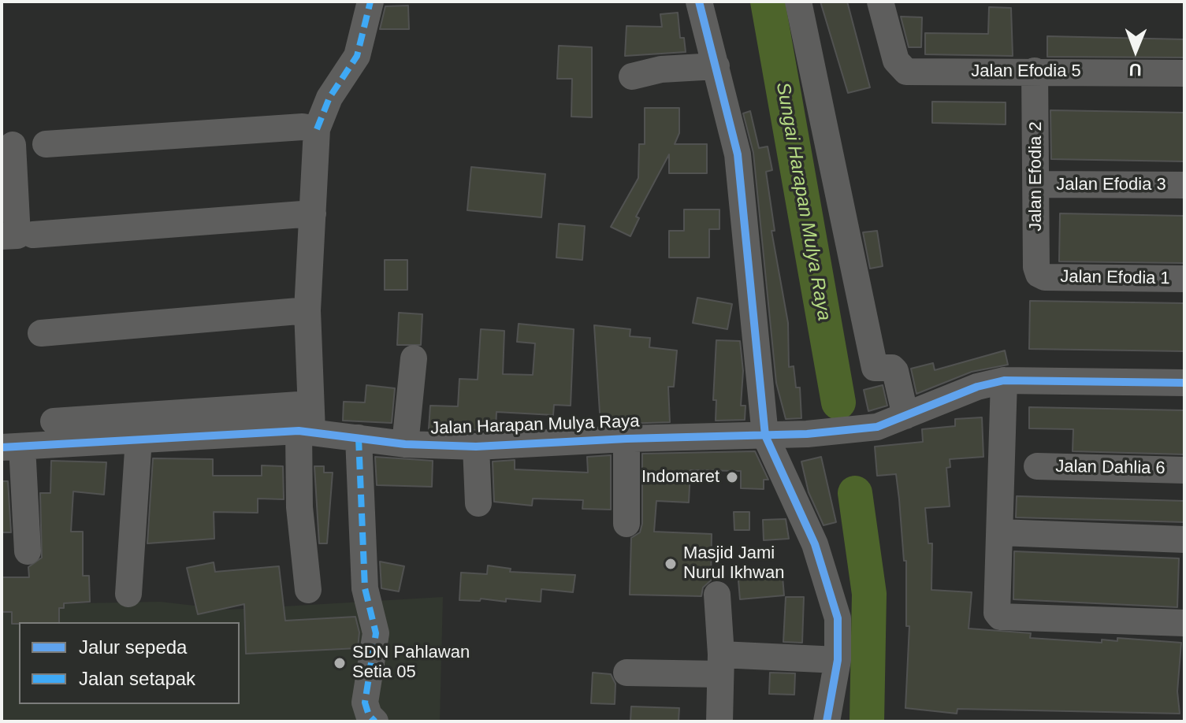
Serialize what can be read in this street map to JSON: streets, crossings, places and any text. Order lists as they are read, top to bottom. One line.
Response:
{"streets":{"street":["Jalan Efodia 5","Jalan Efodia 2","Jalan Efodia 3","Jalan Efodia 1","Jalan Harapan Mulya Raya","Jalan Dahlia 6"]},"crossings":[["Jalan Efodia 5","Jalan Efodia 2"],["Jalan Efodia 2","Jalan Efodia 3"],["Jalan Efodia 2","Jalan Efodia 1"]],"water":["Sungai Harapan Mulya Raya"],"places":["Indomaret","Masjid Jami Nurul Ikhwan","SDN Pahlawan Setia 05"],"legend":["Jalur sepeda","Jalan setapak"],"north":"bottom"}
